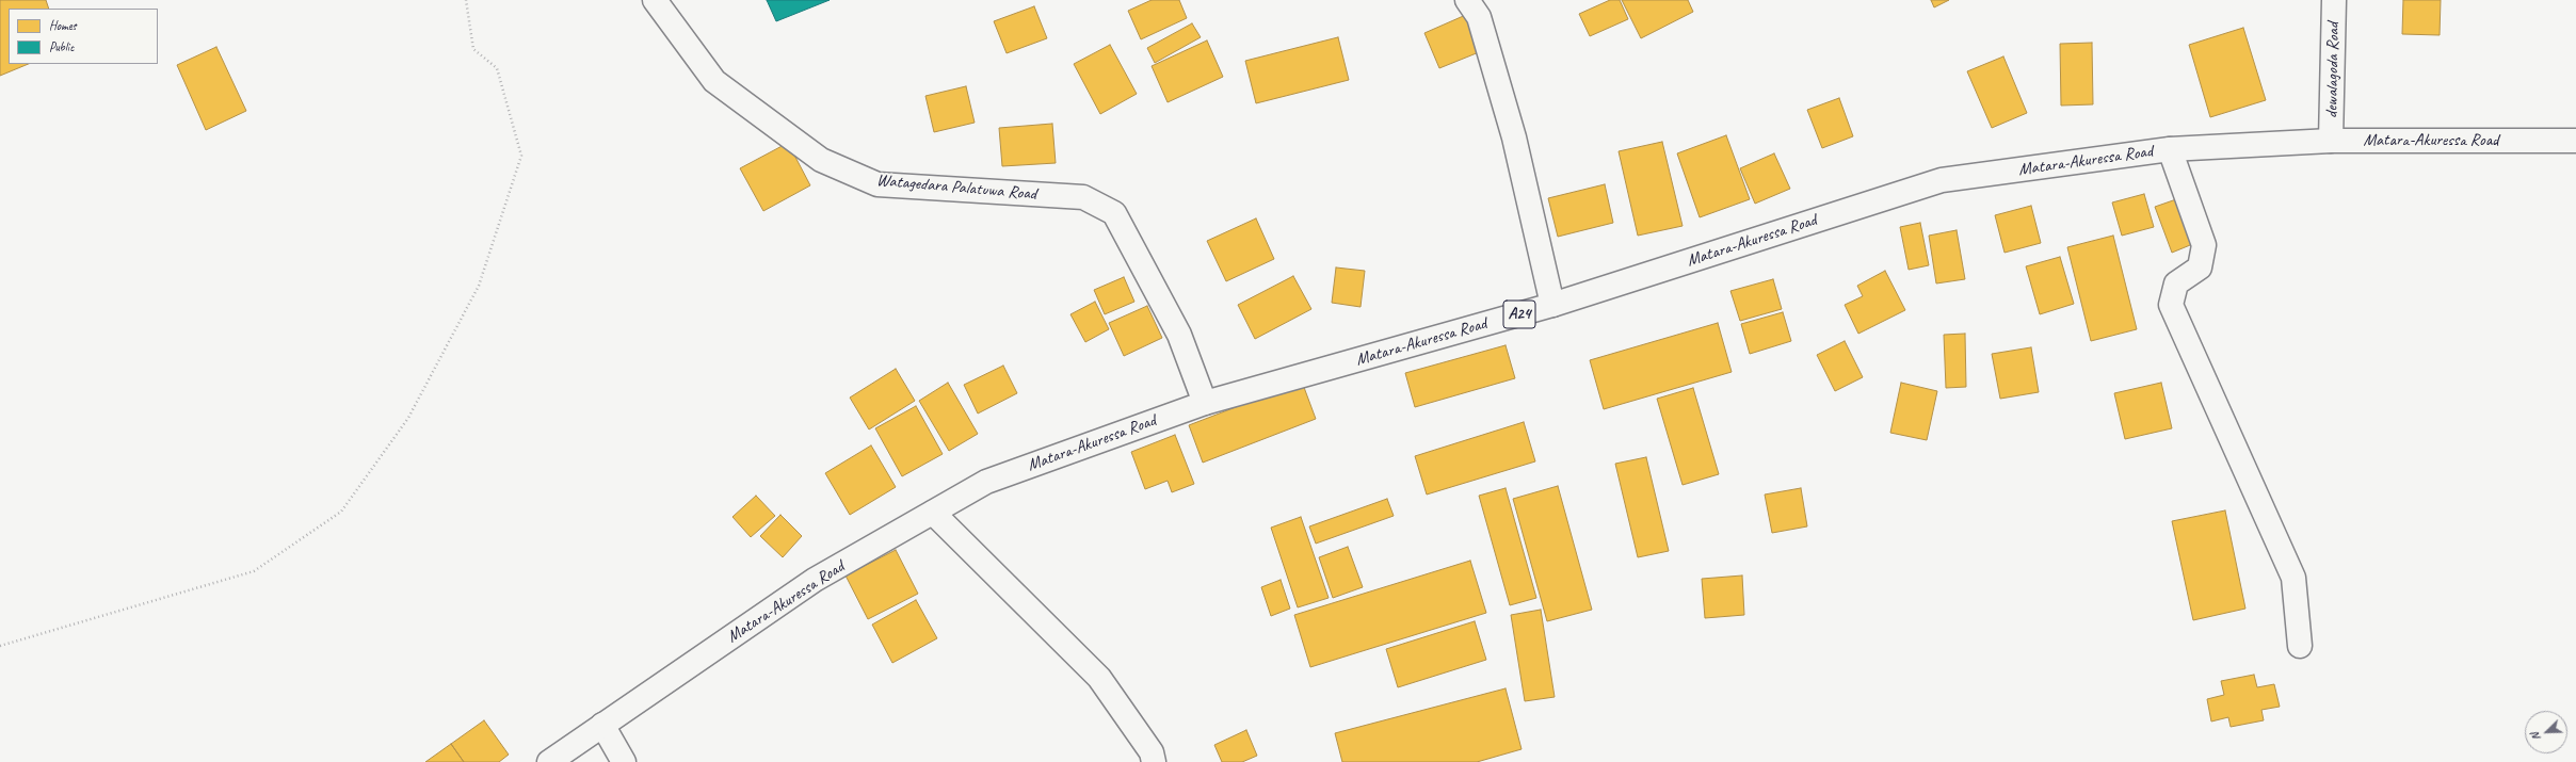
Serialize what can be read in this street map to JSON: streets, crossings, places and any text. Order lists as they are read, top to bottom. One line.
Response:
{"streets":{"main road":["dewalagoda Road","Matara-Akuressa Road","Watagedara Palatuwa Road","A24"]},"crossings":[["dewalagoda Road","Matara-Akuressa Road"],["Matara-Akuressa Road","Watagedara Palatuwa Road"]],"legend":["Homes","Public"],"north":"bottom left"}
